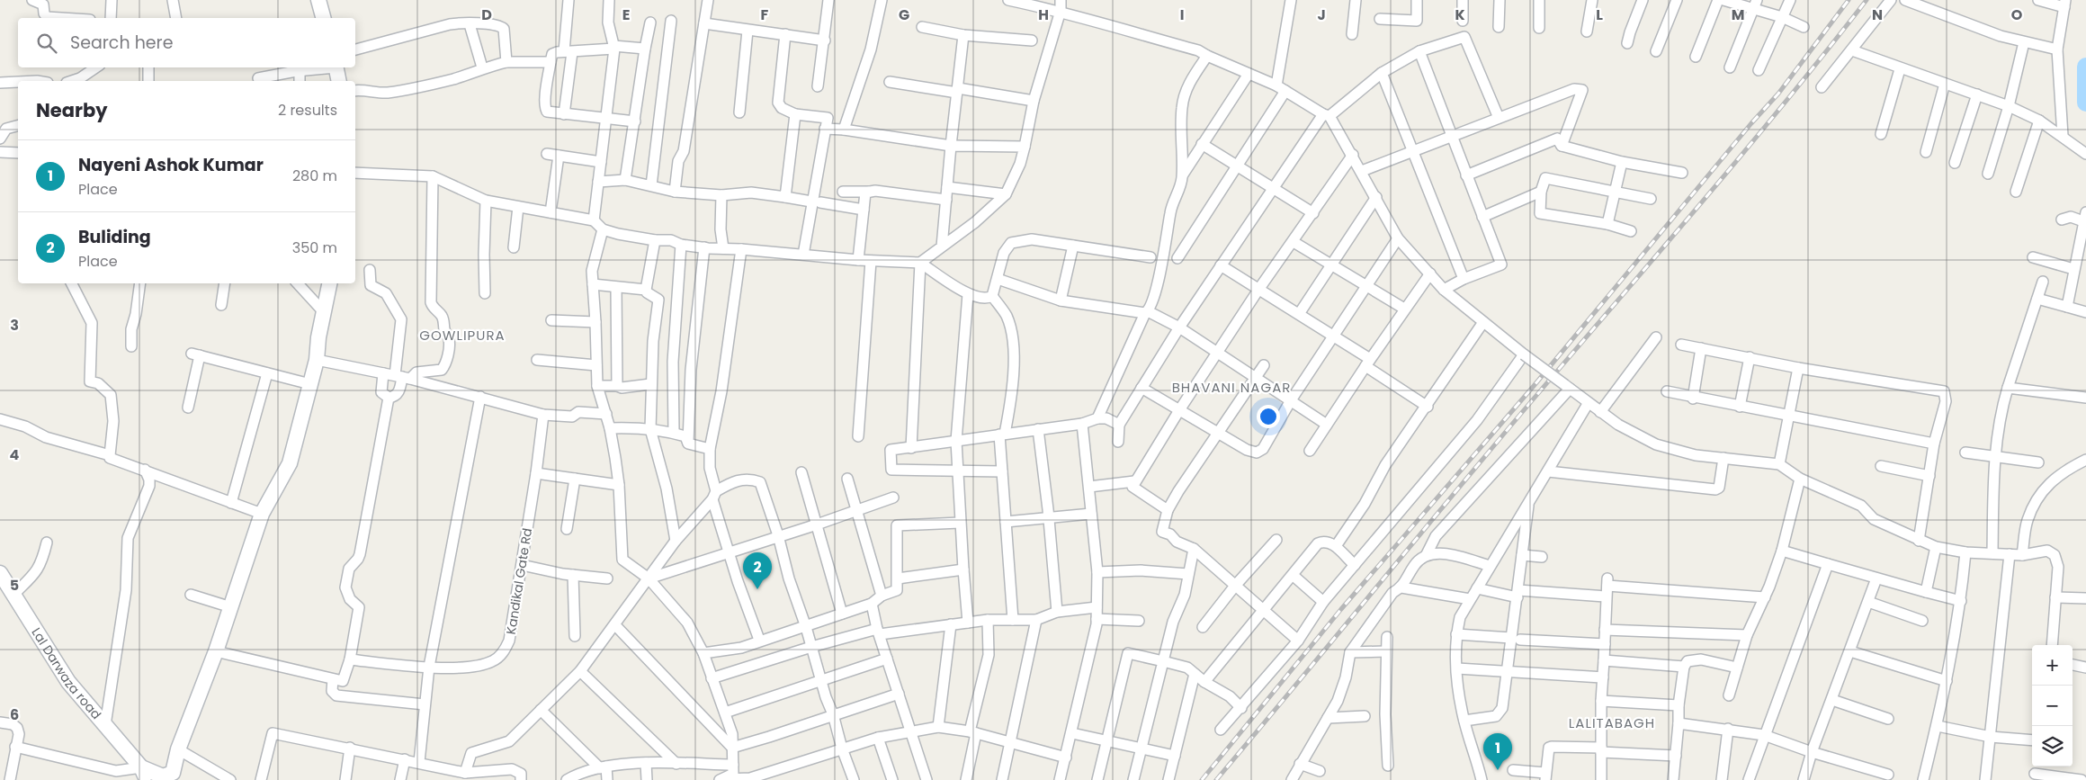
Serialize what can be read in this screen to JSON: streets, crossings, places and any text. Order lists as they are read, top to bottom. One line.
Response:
{"streets":{"street":["Kandikal Gate Rd","Lal Darwaza road"]},"districts":["GOWLIPURA","BHAVANI NAGAR","LALITABAGH"],"page":{"search":"Search here","heading":["Nearby","2 results"],"list":[{"mark":"1","name":"Nayeni Ashok Kumar","note":"Place","value":"280 m"},{"mark":"2","name":"Buliding","note":"Place","value":"350 m"}],"pins":["2","1"],"map_buttons":["+","−"]},"grid":{"columns":["D","E","F","G","H","I","J","K","L","M","N","O"],"rows":["3","4","5","6"]}}
